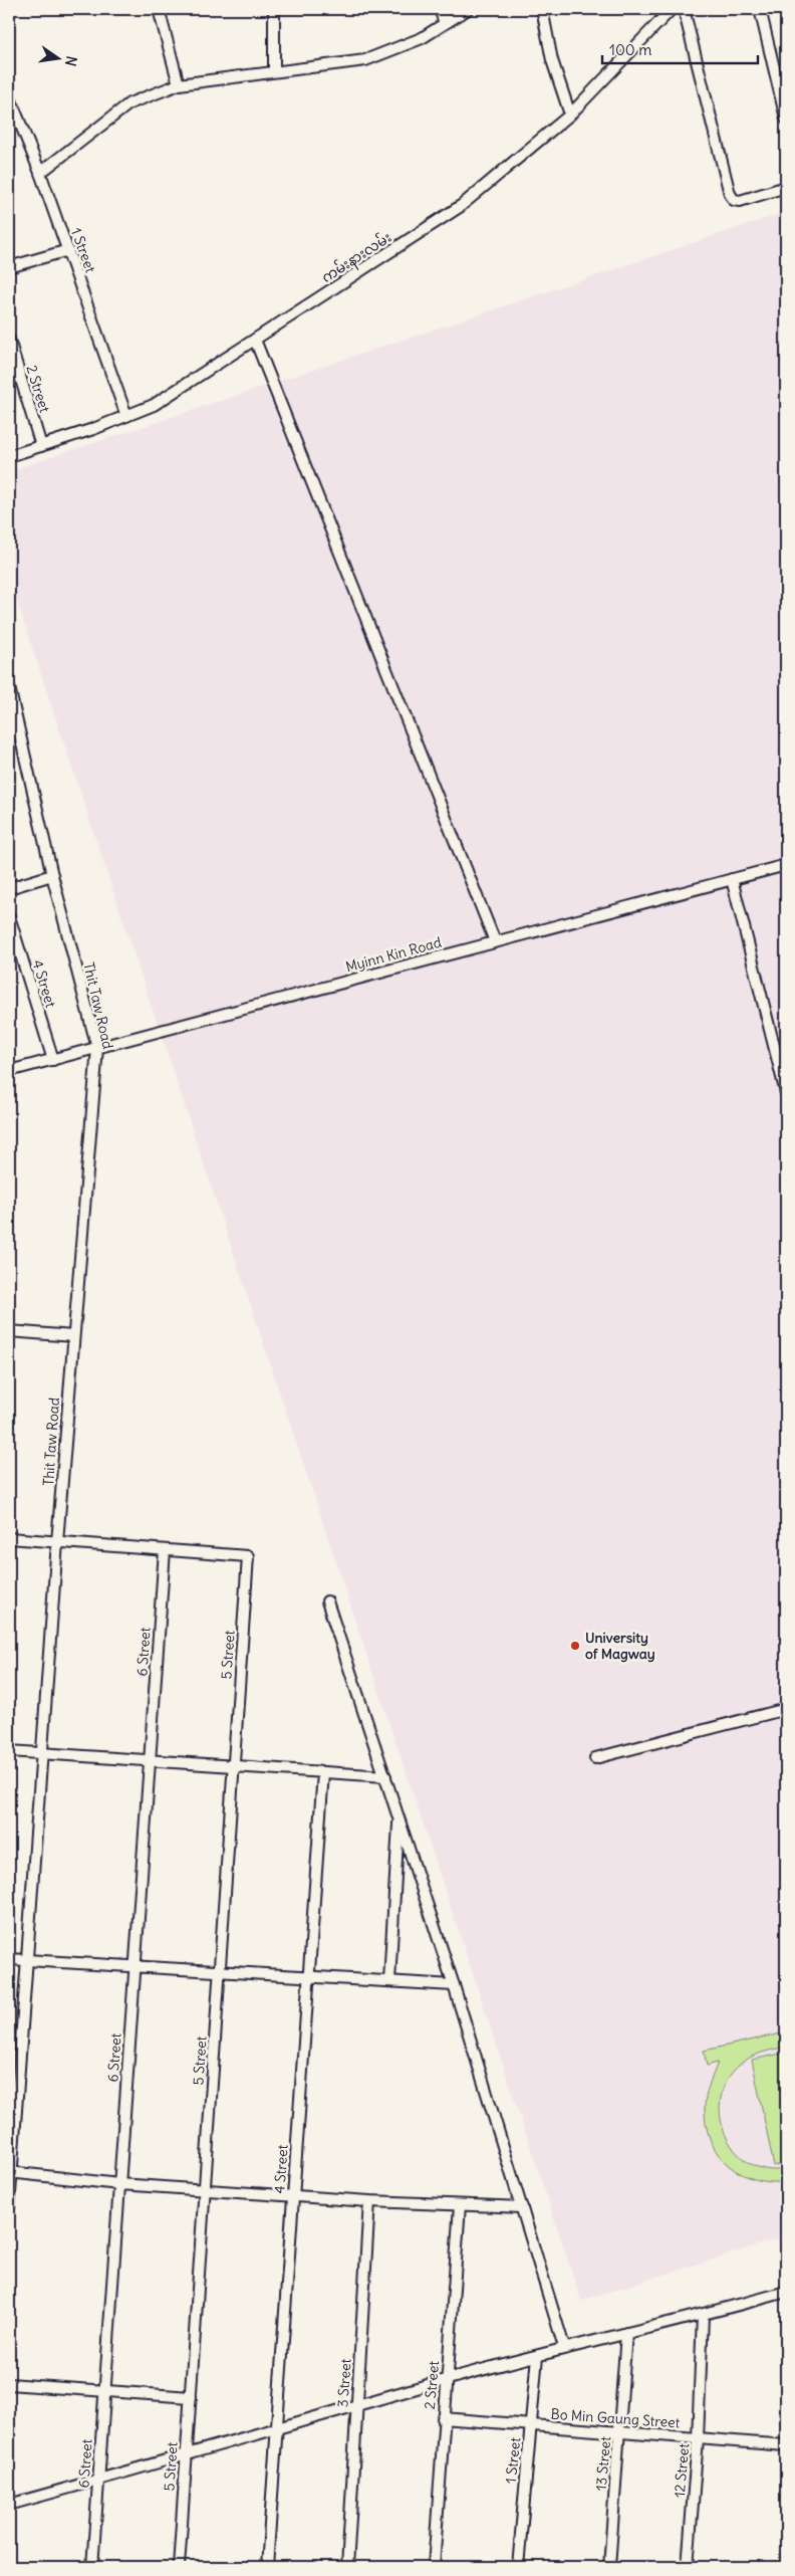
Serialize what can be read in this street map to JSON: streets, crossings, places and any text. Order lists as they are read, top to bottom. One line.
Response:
{"streets":{"street":["1 Street","ကမ်းနားလမ်း","2 Street","Myinn Kin Road","4 Street","Thit Taw Road","6 Street","5 Street","3 Street","Bo Min Gaung Street","13 Street","12 Street"]},"crossings":[["1 Street","ကမ်းနားလမ်း"],["1 Street","Bo Min Gaung Street"],["ကမ်းနားလမ်း","2 Street"],["2 Street","Bo Min Gaung Street"],["Myinn Kin Road","4 Street"],["Myinn Kin Road","Thit Taw Road"],["6 Street","5 Street"],["Bo Min Gaung Street","13 Street"],["Bo Min Gaung Street","12 Street"]],"places":["University of Magway"],"scale_bar":"100 m","north":"right"}
